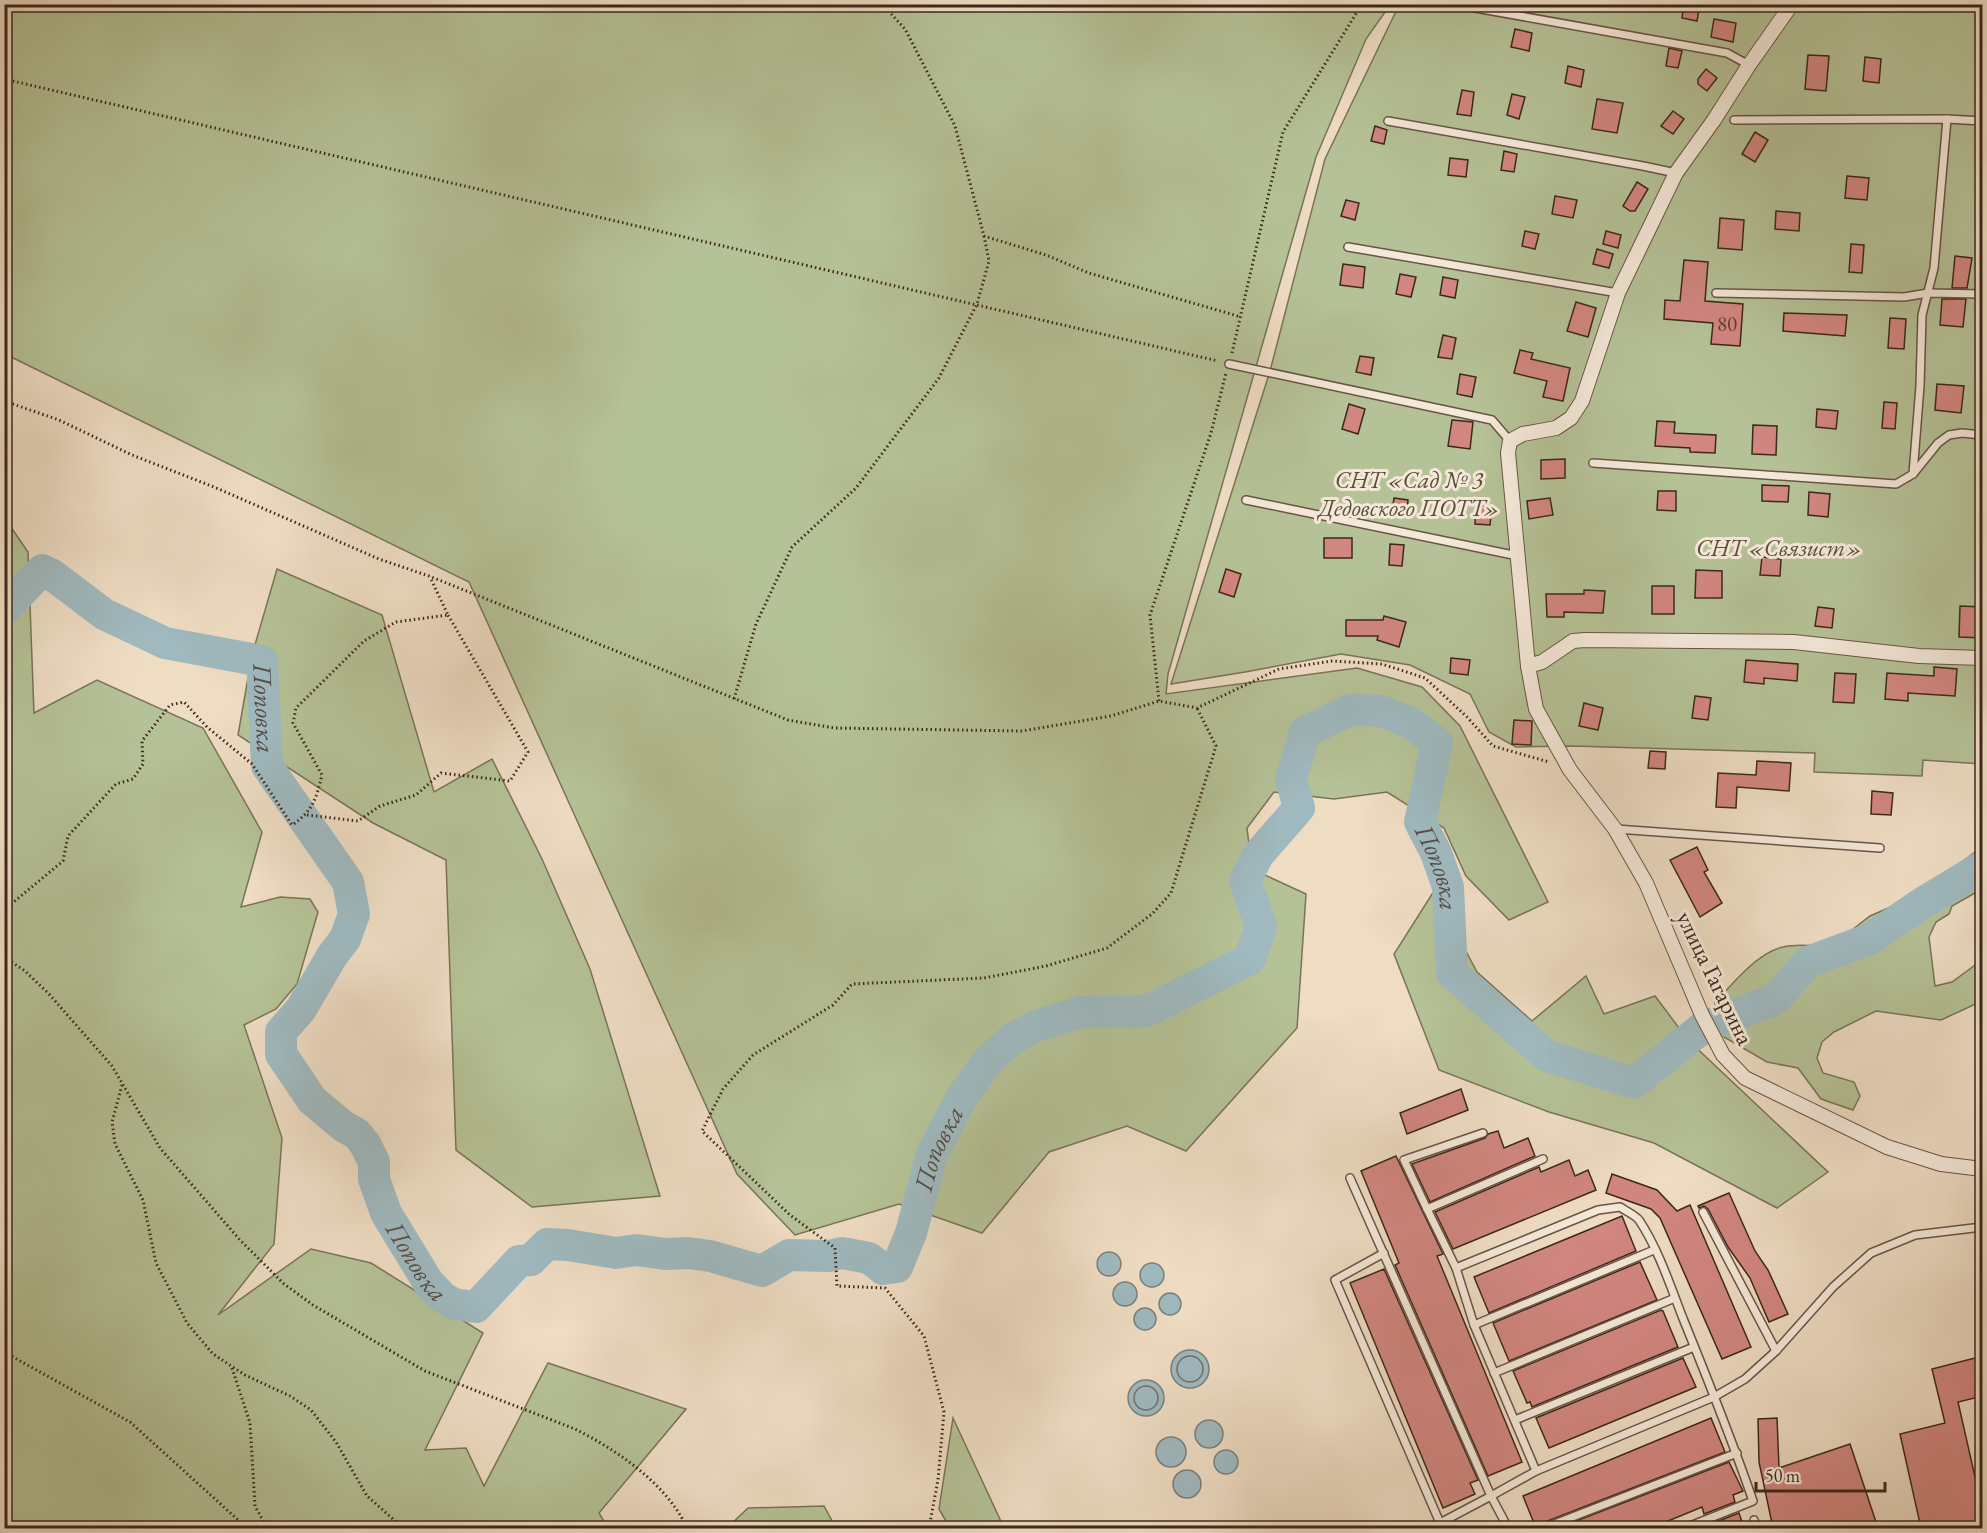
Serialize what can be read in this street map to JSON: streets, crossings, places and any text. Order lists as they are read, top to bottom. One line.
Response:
{"streets":{"street":["улица Гагарина"]},"water":["Поповка"],"parks":["СНТ «Сад № 3 Дедовского ПОТТ»","СНТ «Связист»"],"house_numbers":["80"],"scale_bar":"50 m"}
